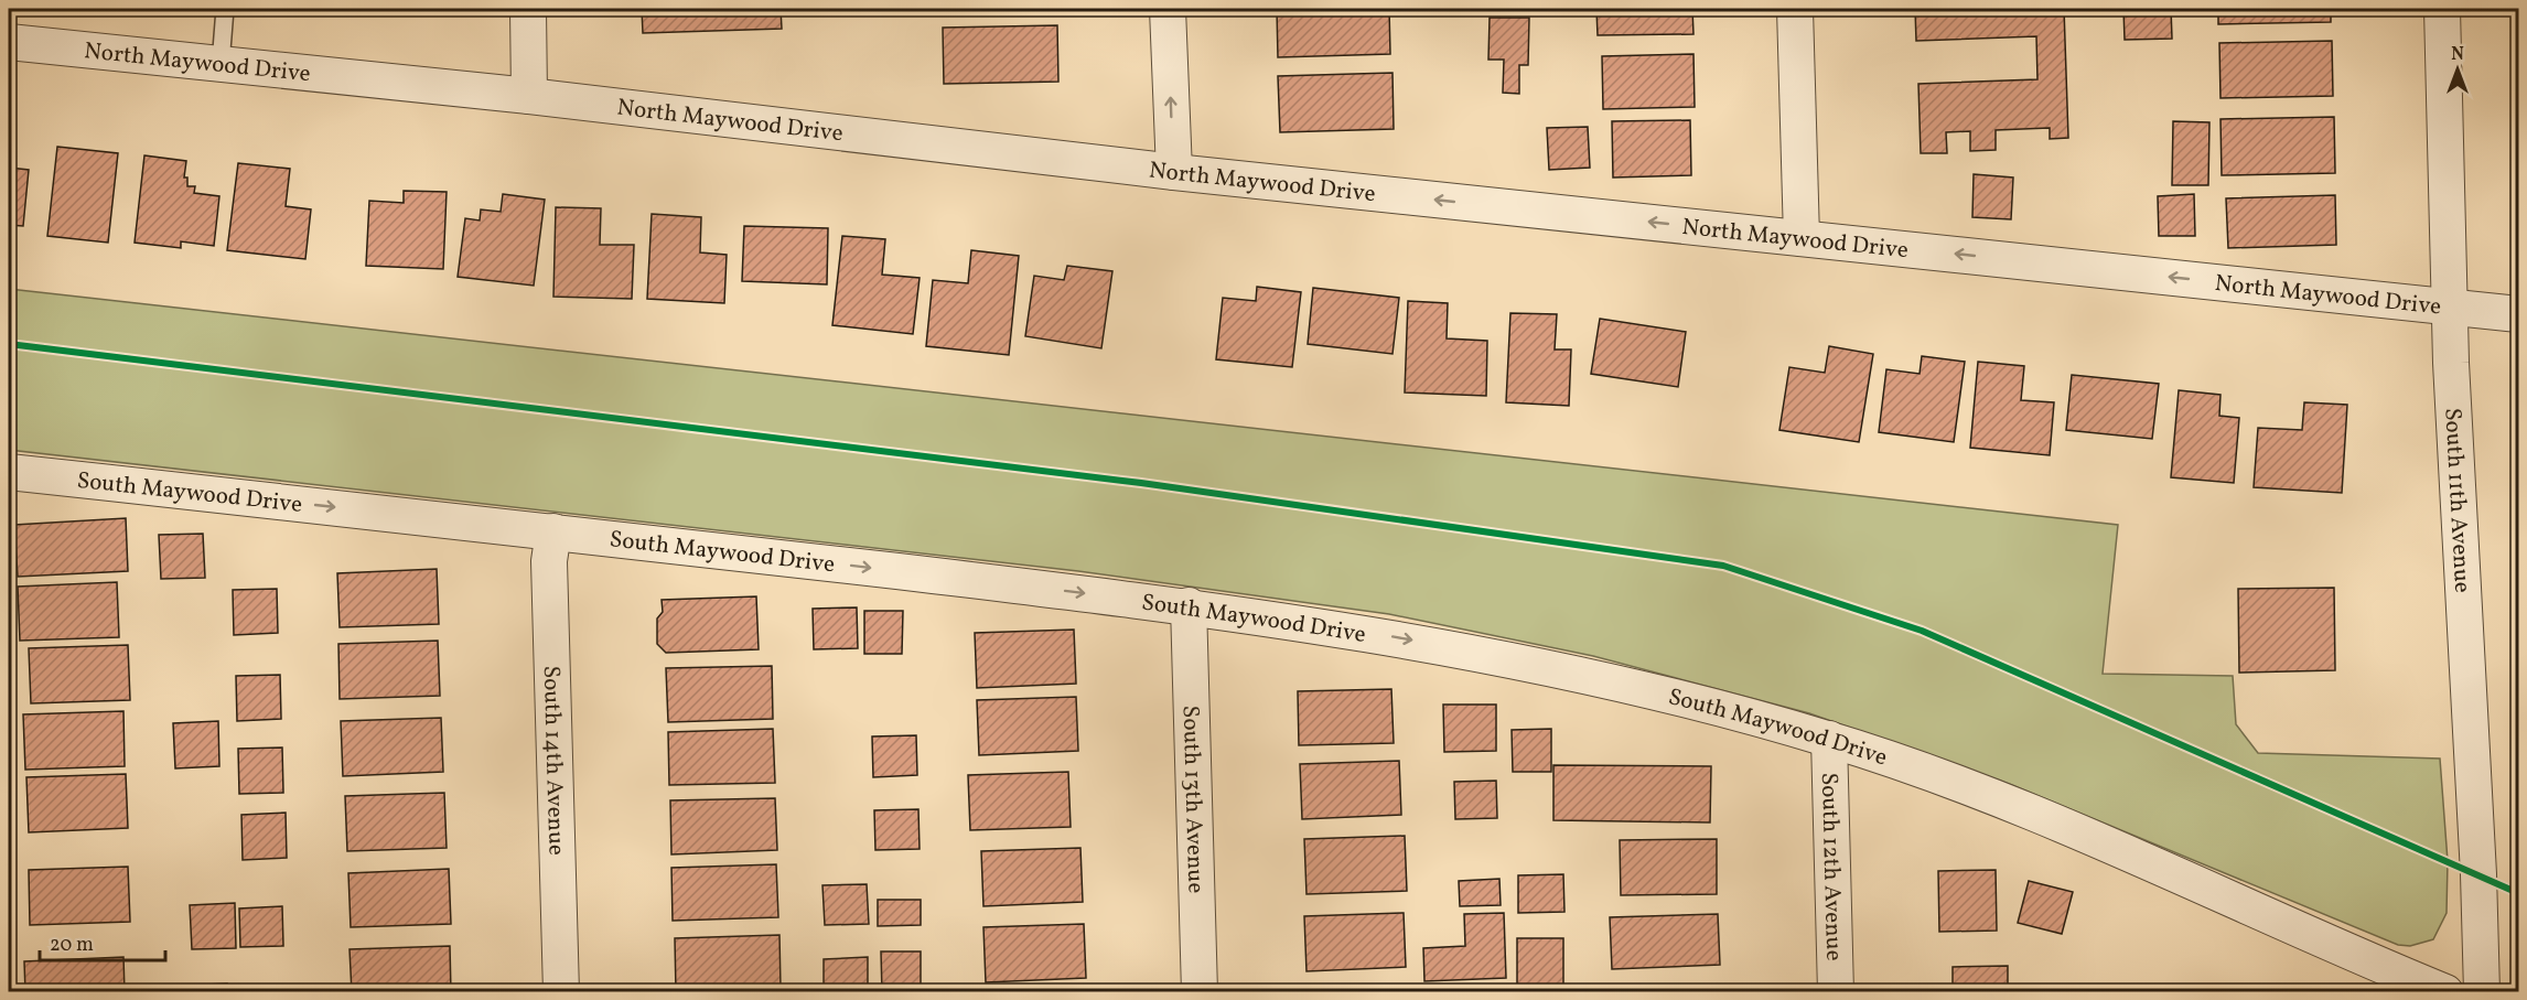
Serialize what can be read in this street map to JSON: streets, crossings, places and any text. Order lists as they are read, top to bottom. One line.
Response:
{"streets":{"street":["North Maywood Drive","South Maywood Drive","South 11th Avenue","South 14th Avenue","South 13th Avenue","South 12th Avenue"]},"crossings":[["North Maywood Drive","South 11th Avenue"],["South Maywood Drive","South 14th Avenue"],["South Maywood Drive","South 13th Avenue"],["South Maywood Drive","South 12th Avenue"]],"one_way":["North Maywood Drive","South Maywood Drive"],"scale_bar":"20 m","north":"top"}
